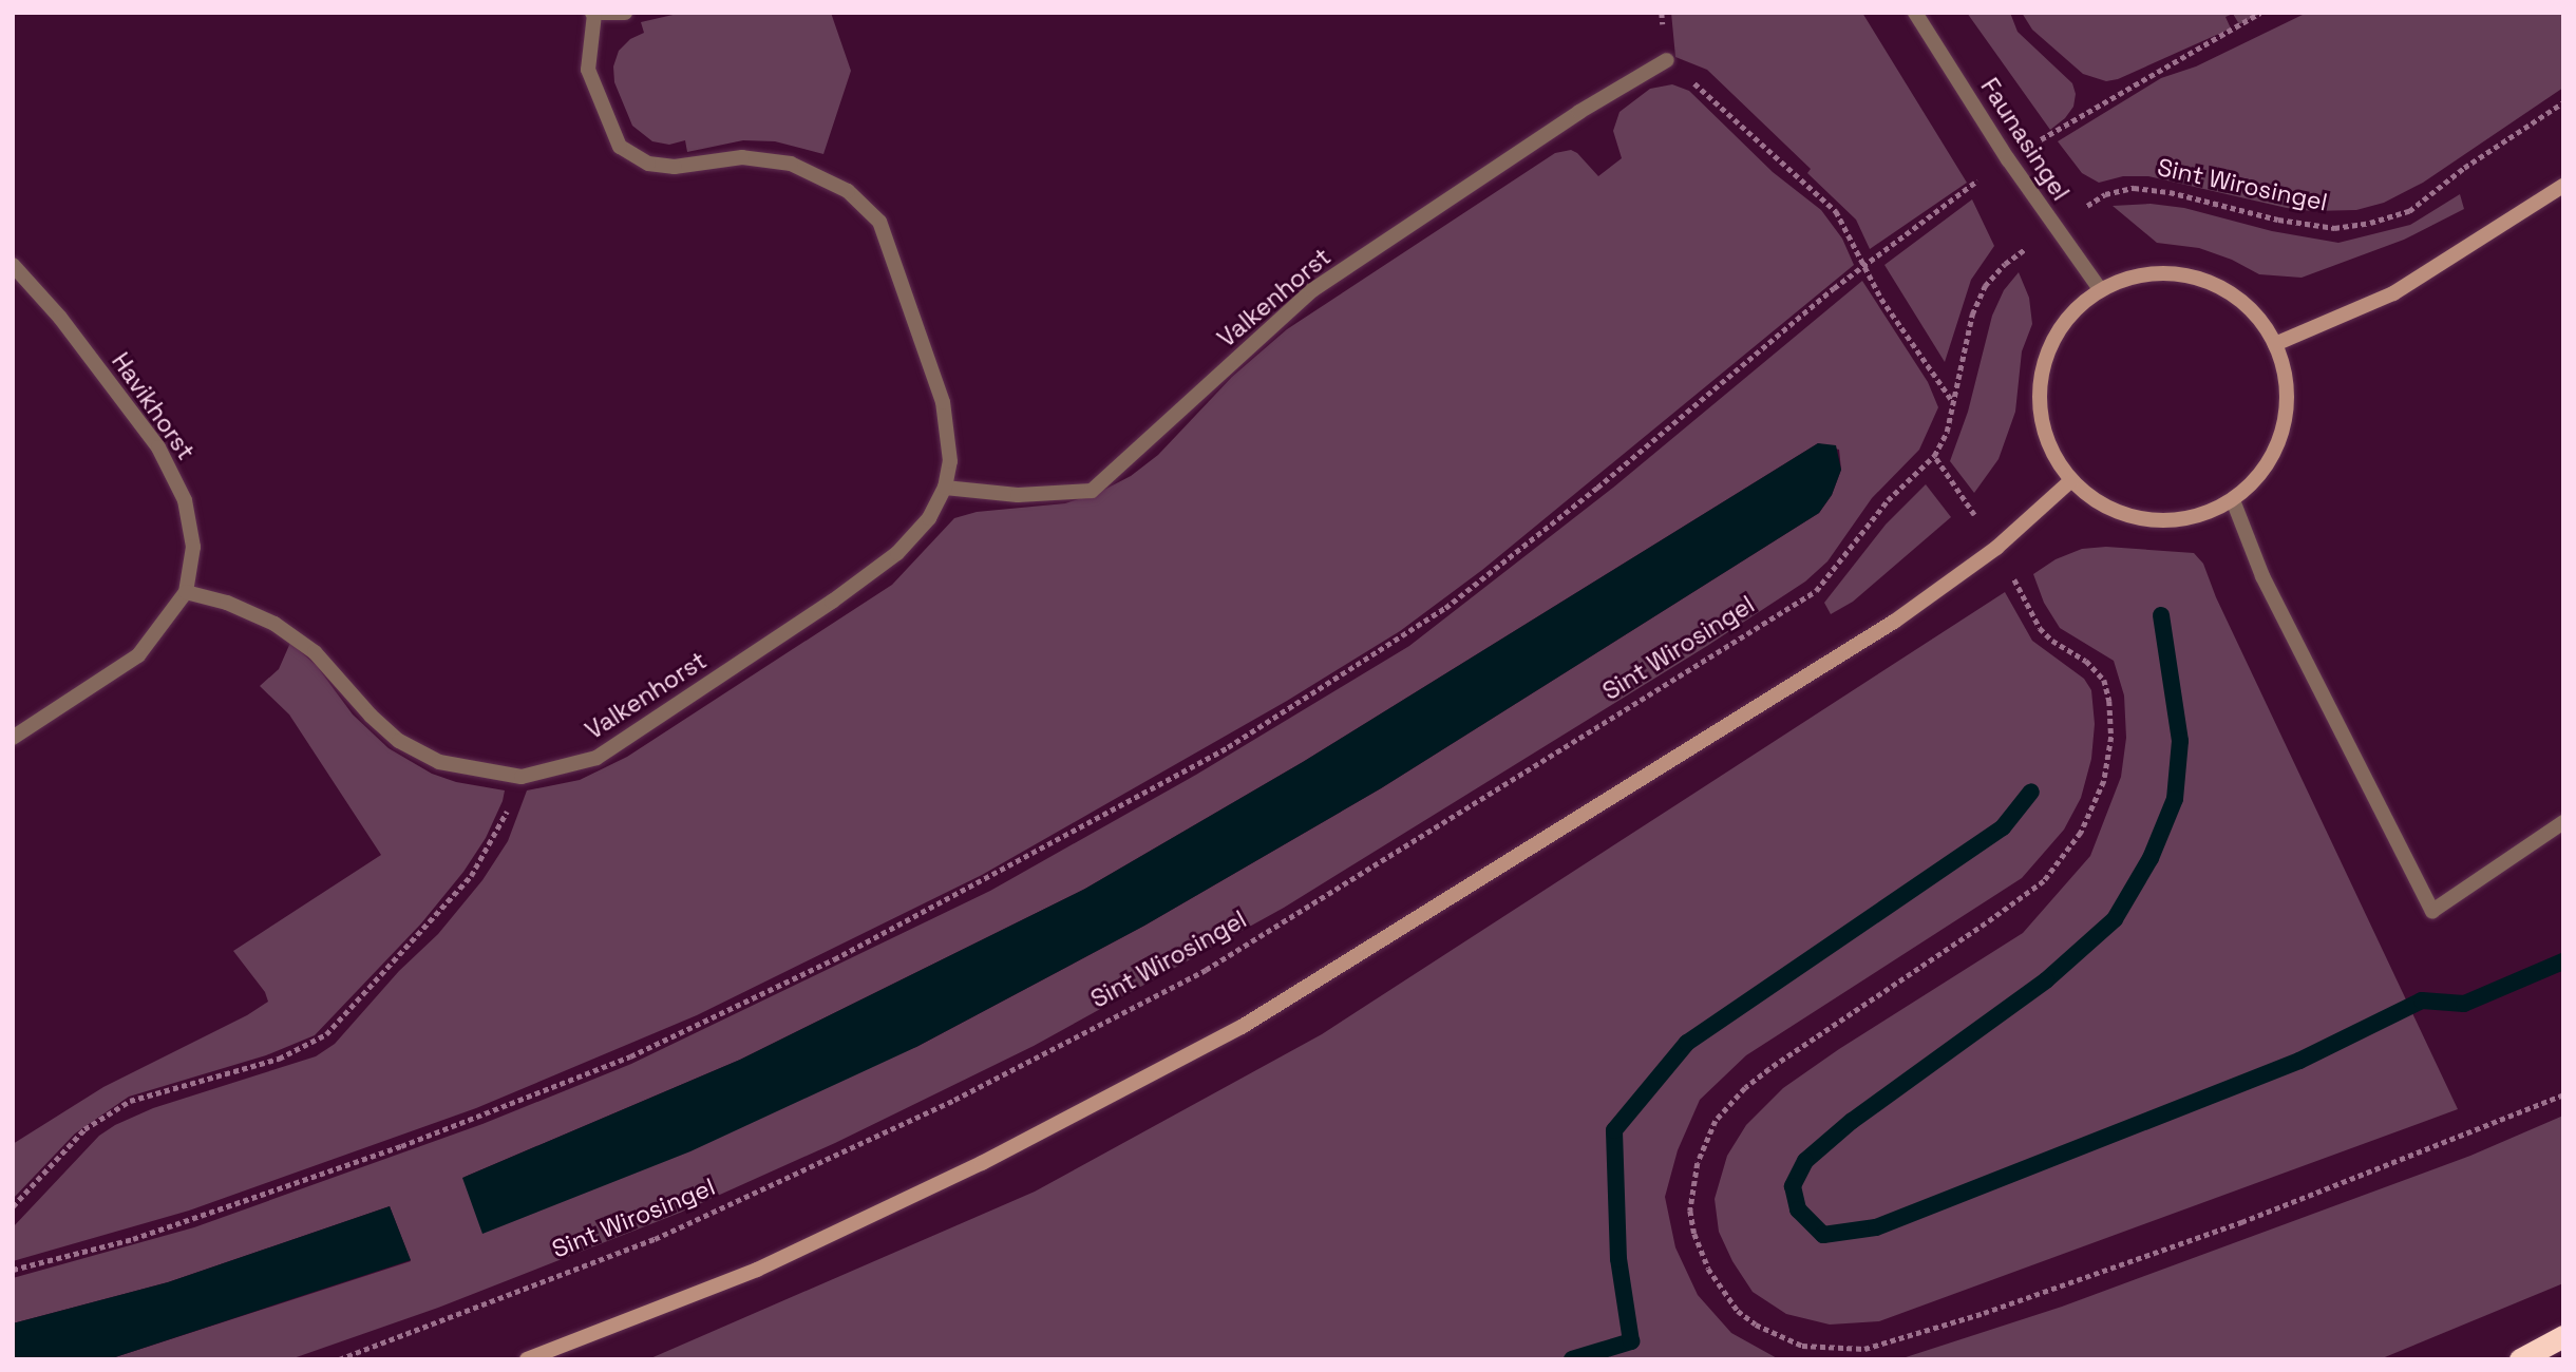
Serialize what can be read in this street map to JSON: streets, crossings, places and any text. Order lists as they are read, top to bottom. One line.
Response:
{"streets":{"street":["Faunasingel","Valkenhorst","Havikhorst"],"path":["Sint Wirosingel"]},"crossings":[["Faunasingel","Sint Wirosingel"],["Valkenhorst","Havikhorst"]]}
